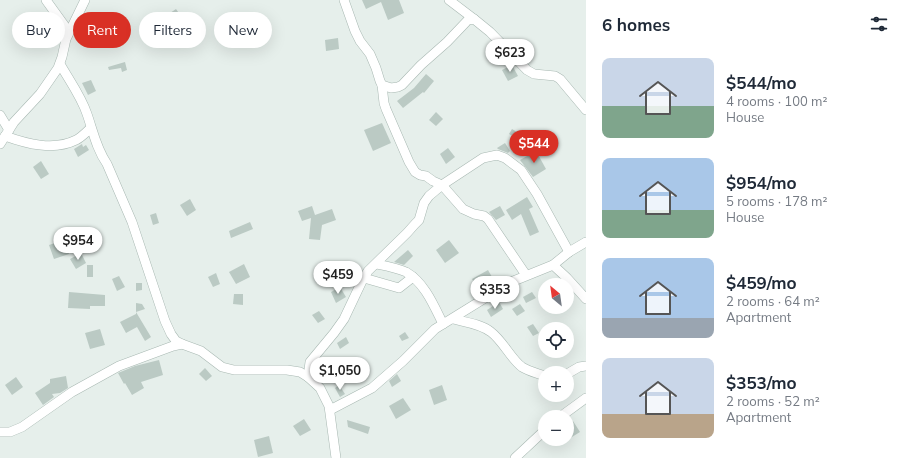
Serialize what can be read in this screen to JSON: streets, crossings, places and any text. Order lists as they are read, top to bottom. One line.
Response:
{"north":"top left","page":{"heading":"6 homes","chip":["Buy","Rent","Filters","New"],"price":["$623","$544","$954","$459","$353","$1,050"],"list":[{"name":"$544/mo","note":"4 rooms · 100 m² · House"},{"name":"$954/mo","note":"5 rooms · 178 m² · House"},{"name":"$459/mo","note":"2 rooms · 64 m² · Apartment"},{"name":"$353/mo","note":"2 rooms · 52 m² · Apartment"}],"map_buttons":["+","−"]}}
